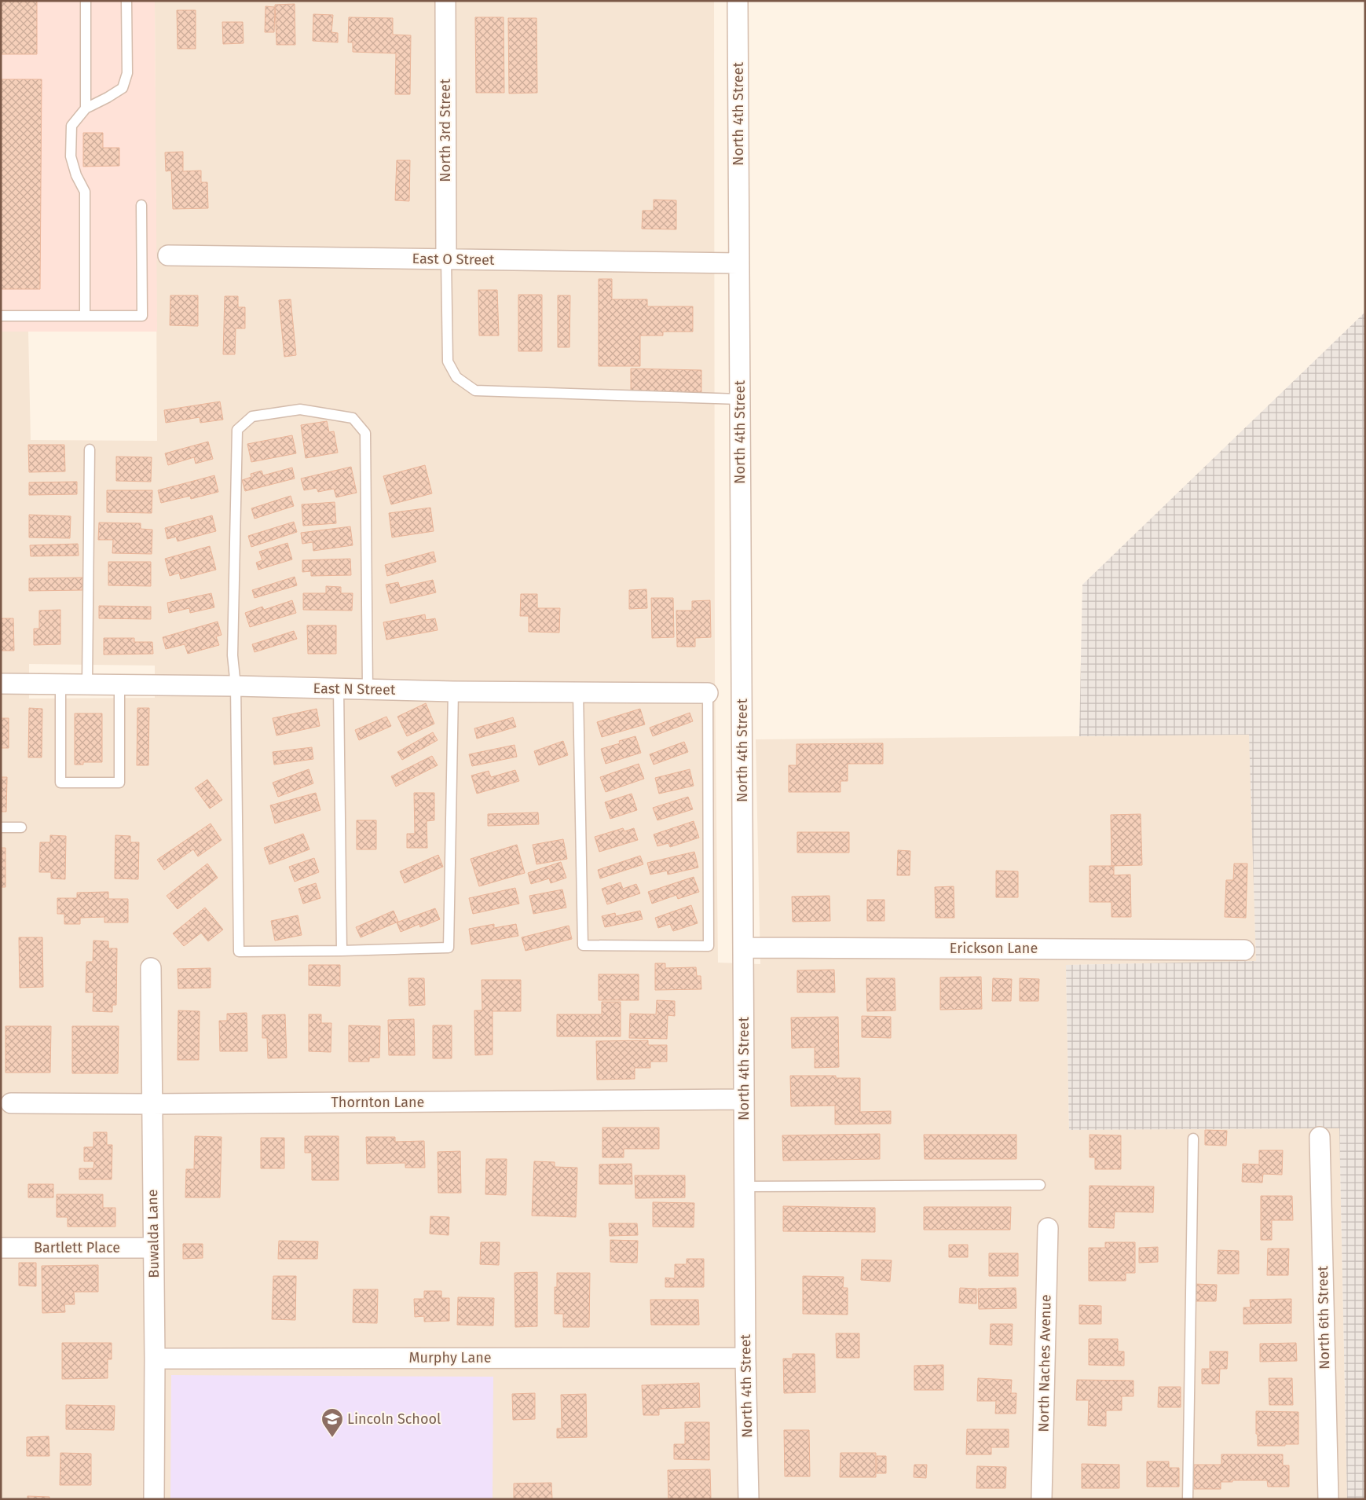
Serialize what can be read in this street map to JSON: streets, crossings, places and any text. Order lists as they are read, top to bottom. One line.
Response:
{"streets":{"street":["North 4th Street","North 3rd Street","East O Street","East N Street","Erickson Lane","Thornton Lane","Buwalda Lane","Bartlett Place","North 6th Street","Murphy Lane","North Naches Avenue"]},"crossings":[["North 4th Street","East O Street"],["North 4th Street","Erickson Lane"],["North 4th Street","Thornton Lane"],["North 4th Street","Murphy Lane"],["North 3rd Street","East O Street"],["Thornton Lane","Buwalda Lane"],["Buwalda Lane","Bartlett Place"],["Buwalda Lane","Murphy Lane"]],"places":{"school or university":["Lincoln School"]}}
